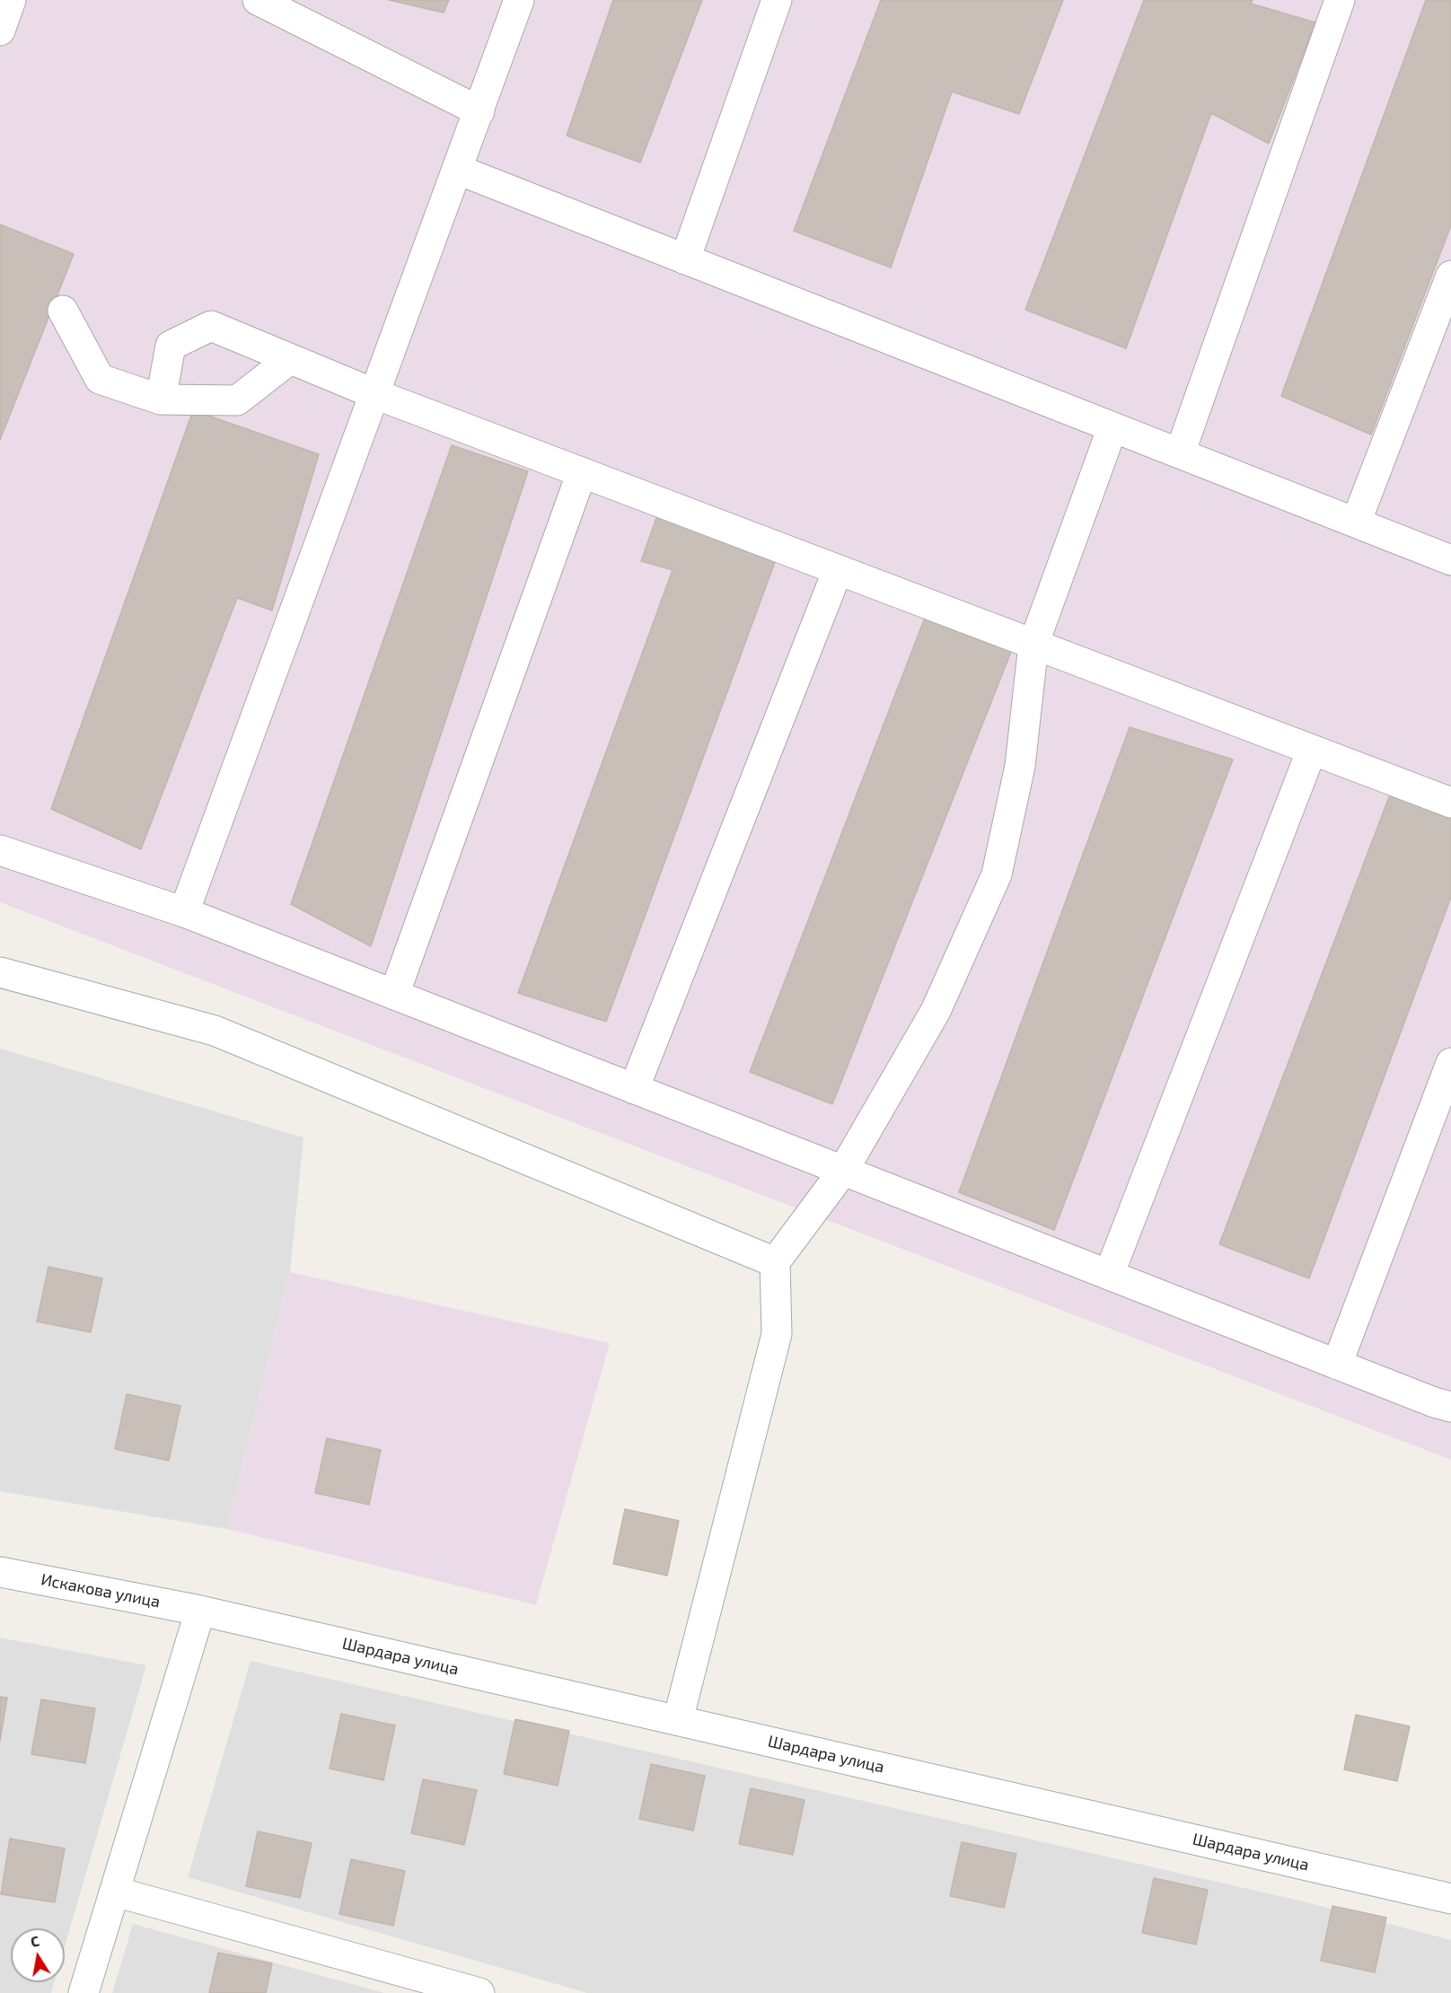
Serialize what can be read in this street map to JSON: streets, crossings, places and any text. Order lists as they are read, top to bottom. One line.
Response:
{"streets":{"street":["Искакова улица","Шардара улица"]},"crossings":[["Искакова улица","Шардара улица"]],"north":"top"}
